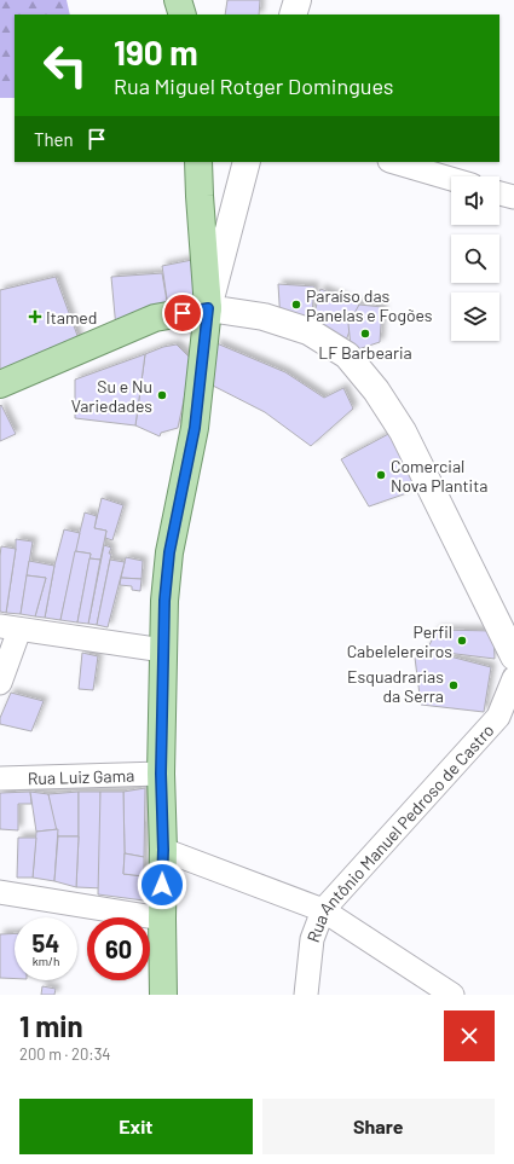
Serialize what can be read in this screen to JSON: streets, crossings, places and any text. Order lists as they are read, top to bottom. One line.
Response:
{"streets":{"street":["Rua Luiz Gama","Rua Antônio Manuel Pedroso de Castro"]},"places":{"other":["Paraíso das Panelas e Fogões","LF Barbearia","Su e Nu Variedades","Comercial Nova Plantita","Perfil Cabelelereiros","Esquadrarias da Serra"],"health":["Itamed"]},"page":{"turn":["190 m","Rua Miguel Rotger Domingues"],"then":"Then","speed":"54 km/h","limit":"60","heading":["1 min","200 m · 20:34"],"buttons":["Exit","Share"]}}
